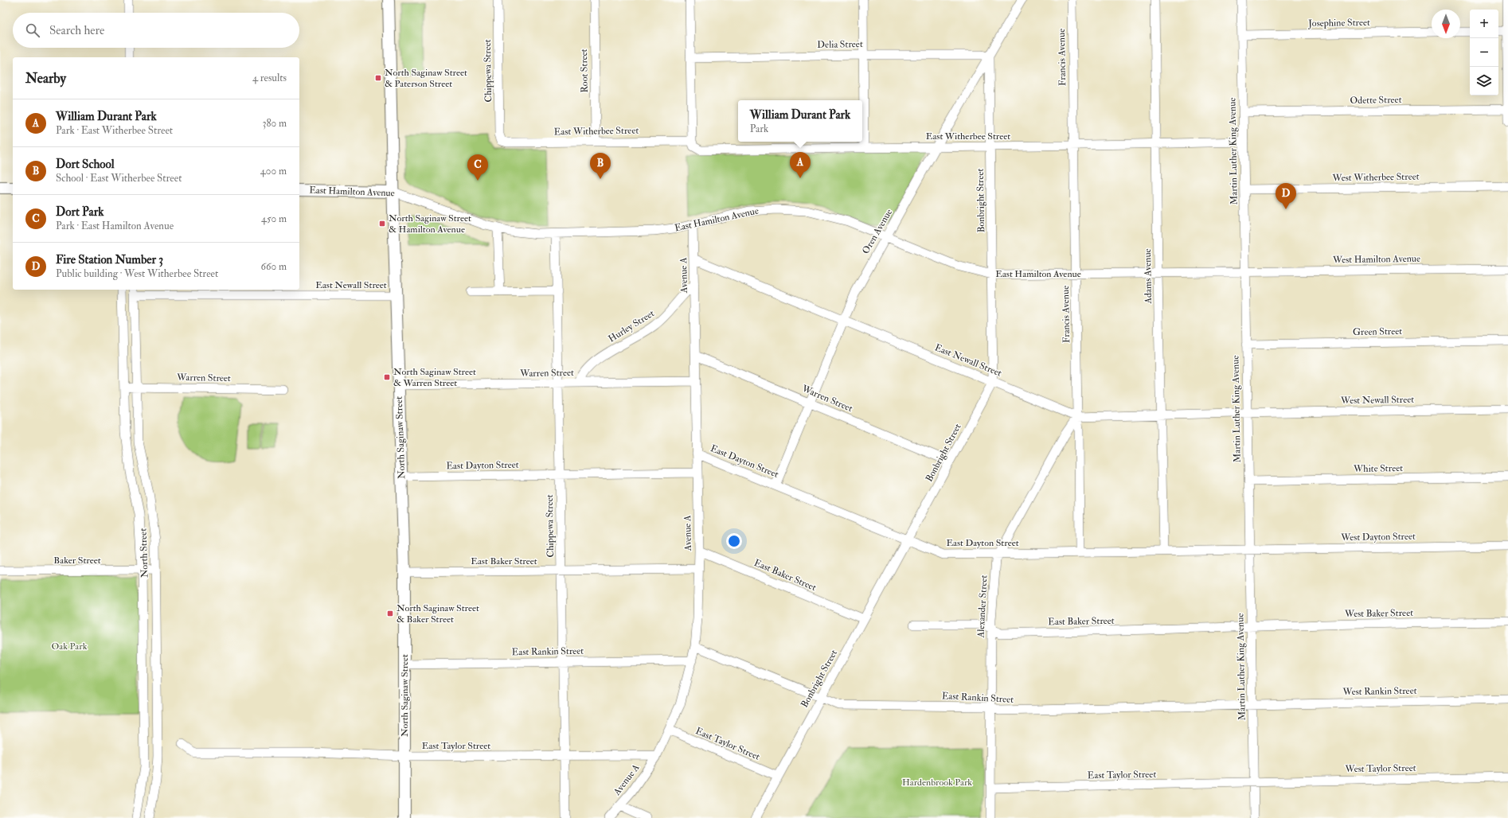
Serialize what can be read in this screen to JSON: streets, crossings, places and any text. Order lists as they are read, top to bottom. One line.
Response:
{"streets":{"main road":["East Hamilton Avenue","North Saginaw Street"],"street":["Josephine Street","Delia Street","Francis Avenue","Chippewa Street","Root Street","Odette Street","East Witherbee Street","Martin Luther King Avenue","West Witherbee Street","Bonbright Street","Oren Avenue","West Hamilton Avenue","Avenue A","Adams Avenue","East Newall Street","Hurley Street","Green Street","Warren Street","West Newall Street","East Dayton Street","White Street","West Dayton Street","North Street","Baker Street","East Baker Street","Alexander Street","West Baker Street","East Rankin Street","West Rankin Street","East Taylor Street","West Taylor Street"]},"crossings":[["Josephine Street","Martin Luther King Avenue"],["Delia Street","Bonbright Street"],["Delia Street","Oren Avenue"],["Francis Avenue","East Witherbee Street"],["Francis Avenue","East Hamilton Avenue"],["Francis Avenue","East Newall Street"],["Francis Avenue","East Dayton Street"],["Francis Avenue","Alexander Street"],["Chippewa Street","East Witherbee Street"],["Chippewa Street","East Hamilton Avenue"],["Chippewa Street","Warren Street"],["Chippewa Street","East Dayton Street"],["Chippewa Street","East Baker Street"],["Chippewa Street","East Rankin Street"],["Chippewa Street","East Taylor Street"],["Root Street","East Witherbee Street"],["Odette Street","Martin Luther King Avenue"],["East Witherbee Street","Martin Luther King Avenue"],["East Witherbee Street","Bonbright Street"],["East Witherbee Street","Oren Avenue"],["East Witherbee Street","Adams Avenue"],["Martin Luther King Avenue","West Witherbee Street"],["Martin Luther King Avenue","East Hamilton Avenue"],["Martin Luther King Avenue","West Hamilton Avenue"],["Martin Luther King Avenue","East Newall Street"],["Martin Luther King Avenue","Green Street"],["Martin Luther King Avenue","West Newall Street"],["Martin Luther King Avenue","East Dayton Street"],["Martin Luther King Avenue","White Street"],["Martin Luther King Avenue","West Dayton Street"],["Martin Luther King Avenue","East Baker Street"],["Martin Luther King Avenue","West Baker Street"],["Martin Luther King Avenue","East Rankin Street"],["Martin Luther King Avenue","West Rankin Street"],["Martin Luther King Avenue","East Taylor Street"],["Martin Luther King Avenue","West Taylor Street"],["East Hamilton Avenue","Bonbright Street"],["East Hamilton Avenue","Oren Avenue"],["East Hamilton Avenue","West Hamilton Avenue"],["East Hamilton Avenue","Avenue A"],["East Hamilton Avenue","Adams Avenue"],["East Hamilton Avenue","North Saginaw Street"],["Bonbright Street","Oren Avenue"],["Bonbright Street","East Newall Street"],["Bonbright Street","Warren Street"],["Bonbright Street","East Dayton Street"],["Bonbright Street","East Baker Street"],["Bonbright Street","East Rankin Street"],["Bonbright Street","East Taylor Street"],["Oren Avenue","East Newall Street"],["Oren Avenue","Warren Street"],["Oren Avenue","East Dayton Street"],["Avenue A","East Newall Street"],["Avenue A","Hurley Street"],["Avenue A","Warren Street"],["Avenue A","East Dayton Street"],["Avenue A","East Baker Street"],["Avenue A","East Rankin Street"],["Avenue A","East Taylor Street"],["Adams Avenue","East Newall Street"],["Adams Avenue","East Dayton Street"],["East Newall Street","West Newall Street"],["East Newall Street","North Saginaw Street"],["East Newall Street","North Street"],["East Newall Street","Alexander Street"],["Hurley Street","Warren Street"],["Warren Street","North Saginaw Street"],["Warren Street","North Street"],["North Saginaw Street","East Dayton Street"],["North Saginaw Street","East Baker Street"],["North Saginaw Street","East Rankin Street"],["North Saginaw Street","East Taylor Street"],["East Dayton Street","West Dayton Street"],["East Dayton Street","Alexander Street"],["North Street","Baker Street"],["East Baker Street","Alexander Street"],["East Baker Street","West Baker Street"],["Alexander Street","East Rankin Street"],["Alexander Street","East Taylor Street"],["East Rankin Street","West Rankin Street"],["East Taylor Street","West Taylor Street"]],"parks":["Oak Park","Hardenbrook Park"],"places":{"transit":["North Saginaw Street & Paterson Street","North Saginaw Street & Hamilton Avenue","North Saginaw Street & Warren Street","North Saginaw Street & Baker Street"]},"north":"bottom","page":{"map_buttons":["+","−"],"search":"Search here","heading":["Nearby","4 results"],"list":[{"mark":"A","name":"William Durant Park","note":"Park · East Witherbee Street","value":"380 m"},{"mark":"B","name":"Dort School","note":"School · East Witherbee Street","value":"400 m"},{"mark":"C","name":"Dort Park","note":"Park · East Hamilton Avenue","value":"450 m"},{"mark":"D","name":"Fire Station Number 3","note":"Public building · West Witherbee Street","value":"660 m"}],"popup":["William Durant Park","Park"],"pins":["A","B","C","D"]}}
